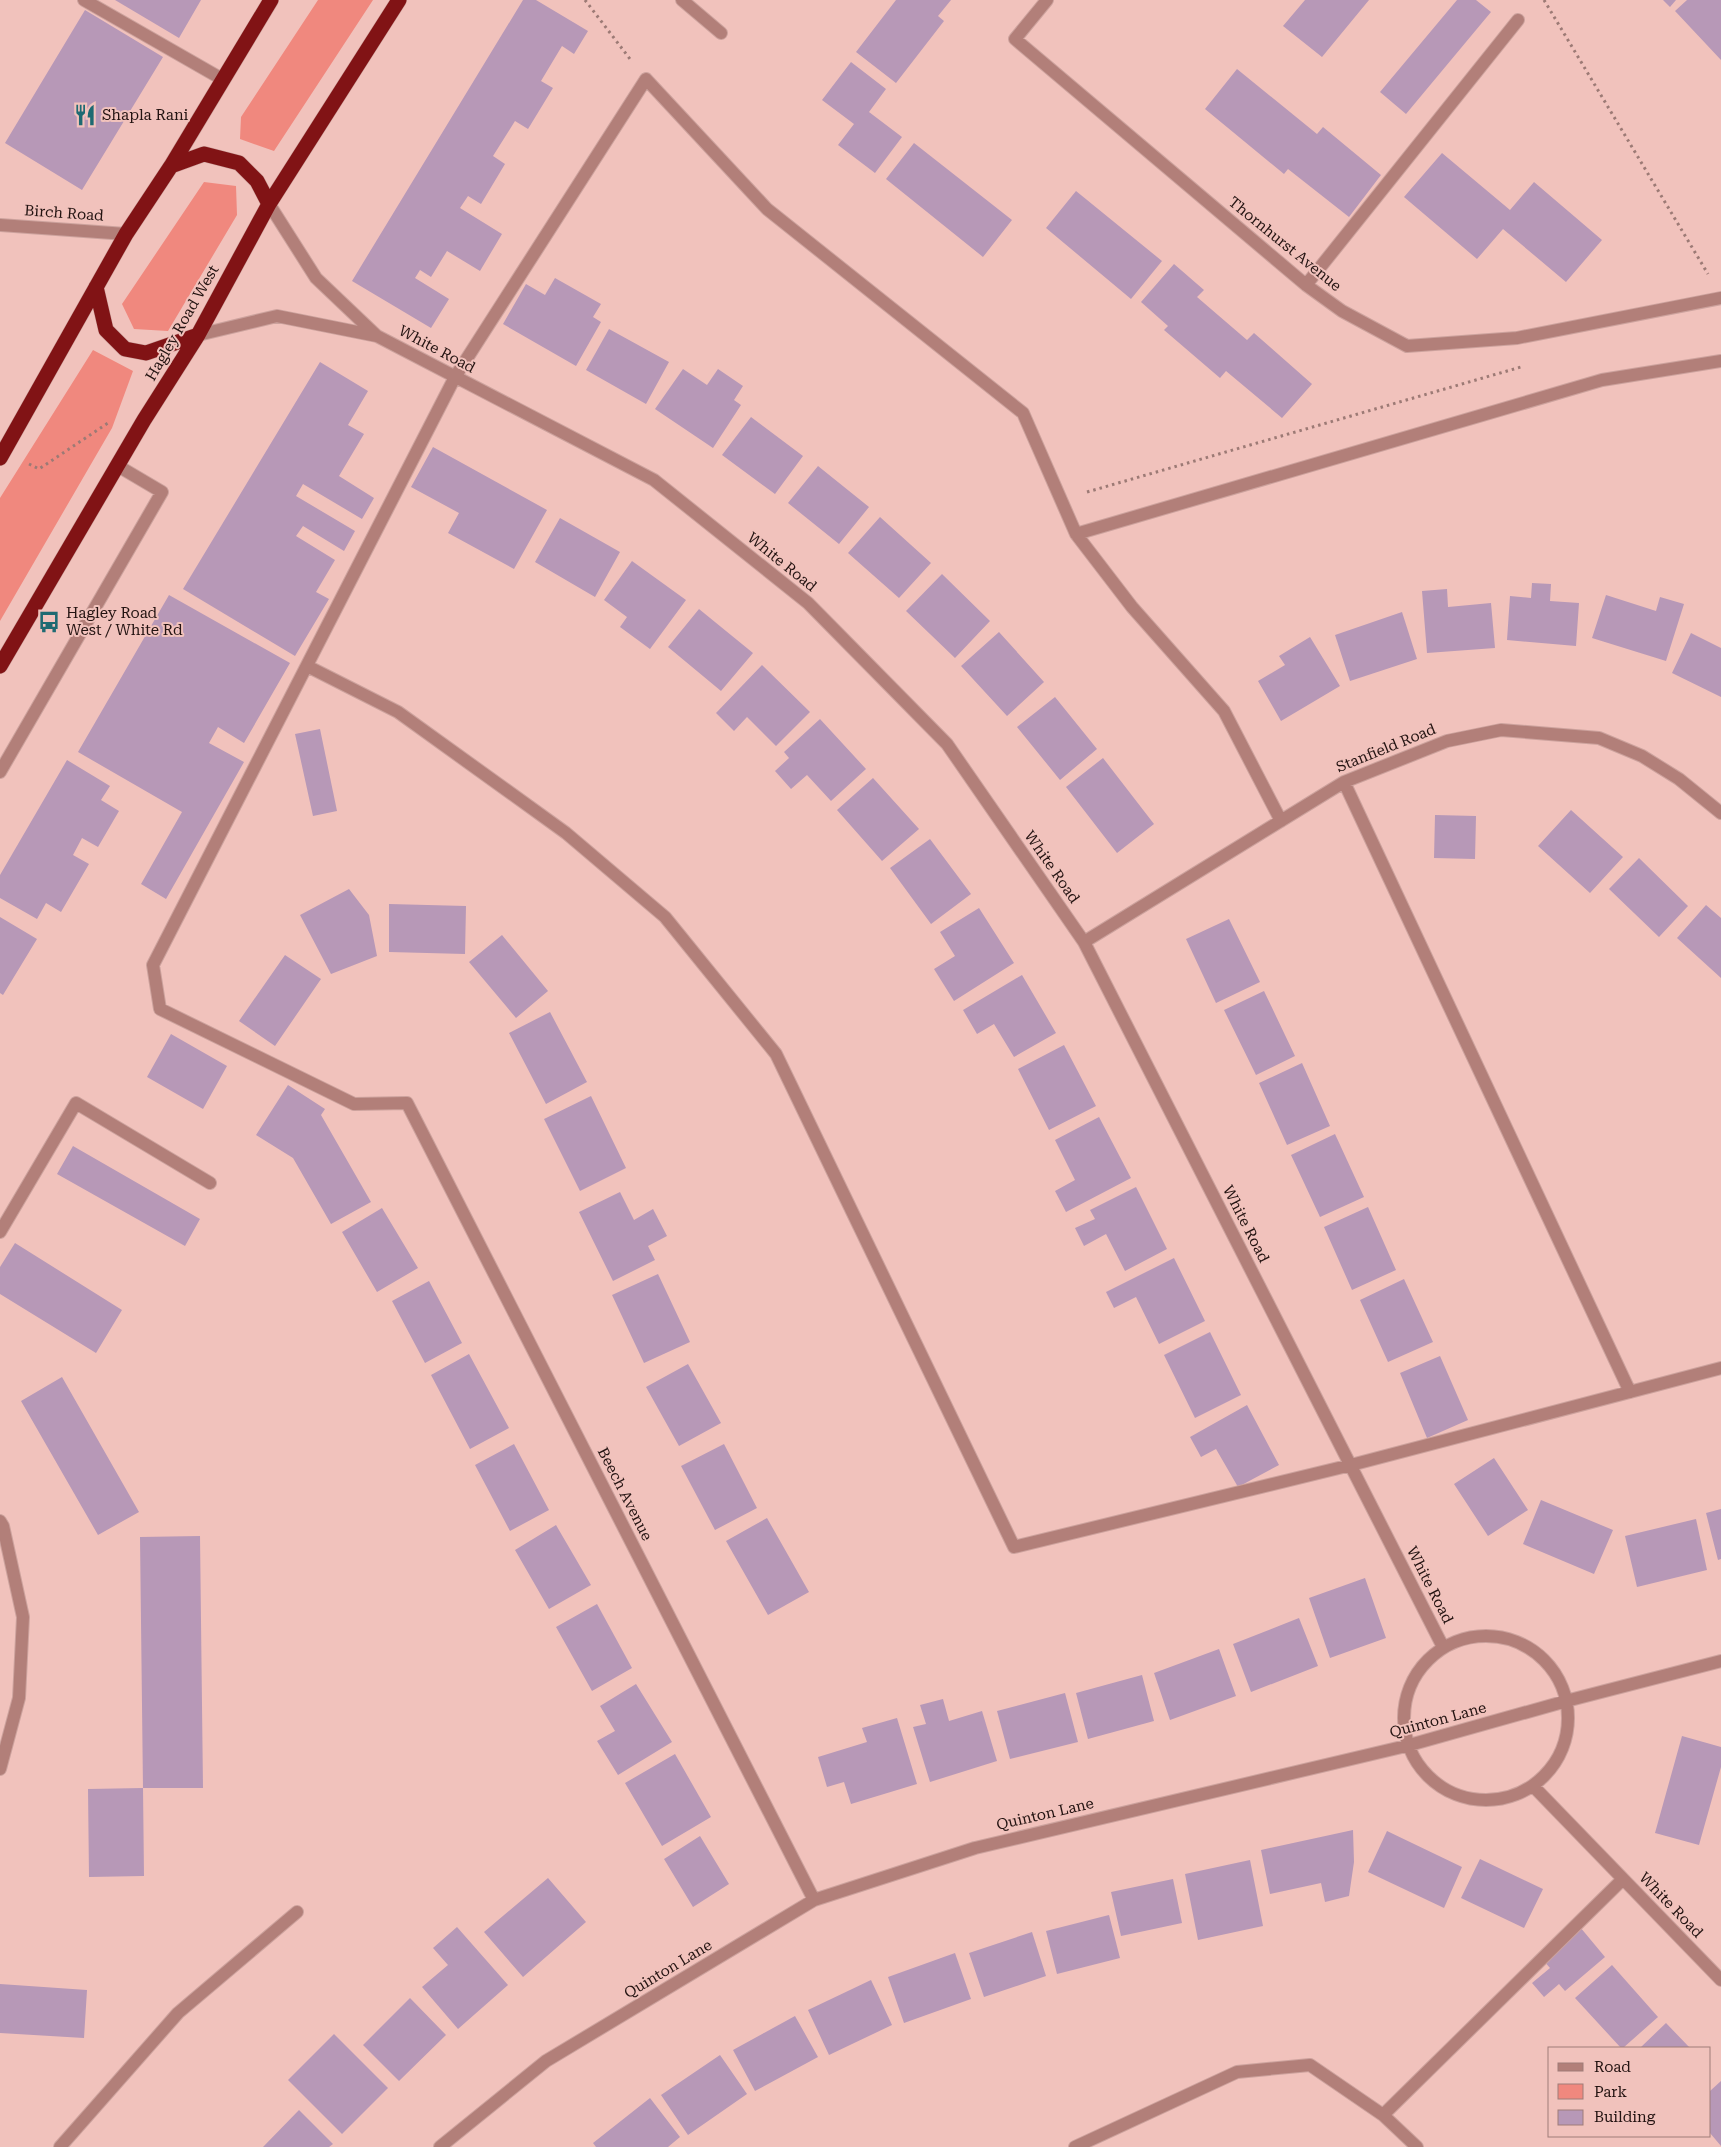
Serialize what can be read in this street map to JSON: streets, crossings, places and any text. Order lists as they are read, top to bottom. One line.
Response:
{"streets":{"highway":["Hagley Road West"],"street":["Birch Road","Thornhurst Avenue","White Road","Stanfield Road","Beech Avenue","Quinton Lane"]},"crossings":[["Hagley Road West","White Road"],["White Road","Stanfield Road"],["White Road","Quinton Lane"],["Beech Avenue","Quinton Lane"]],"places":{"restaurant":["Shapla Rani"],"bus stop":["Hagley Road West / White Rd"]},"legend":["Road","Park","Building"]}
